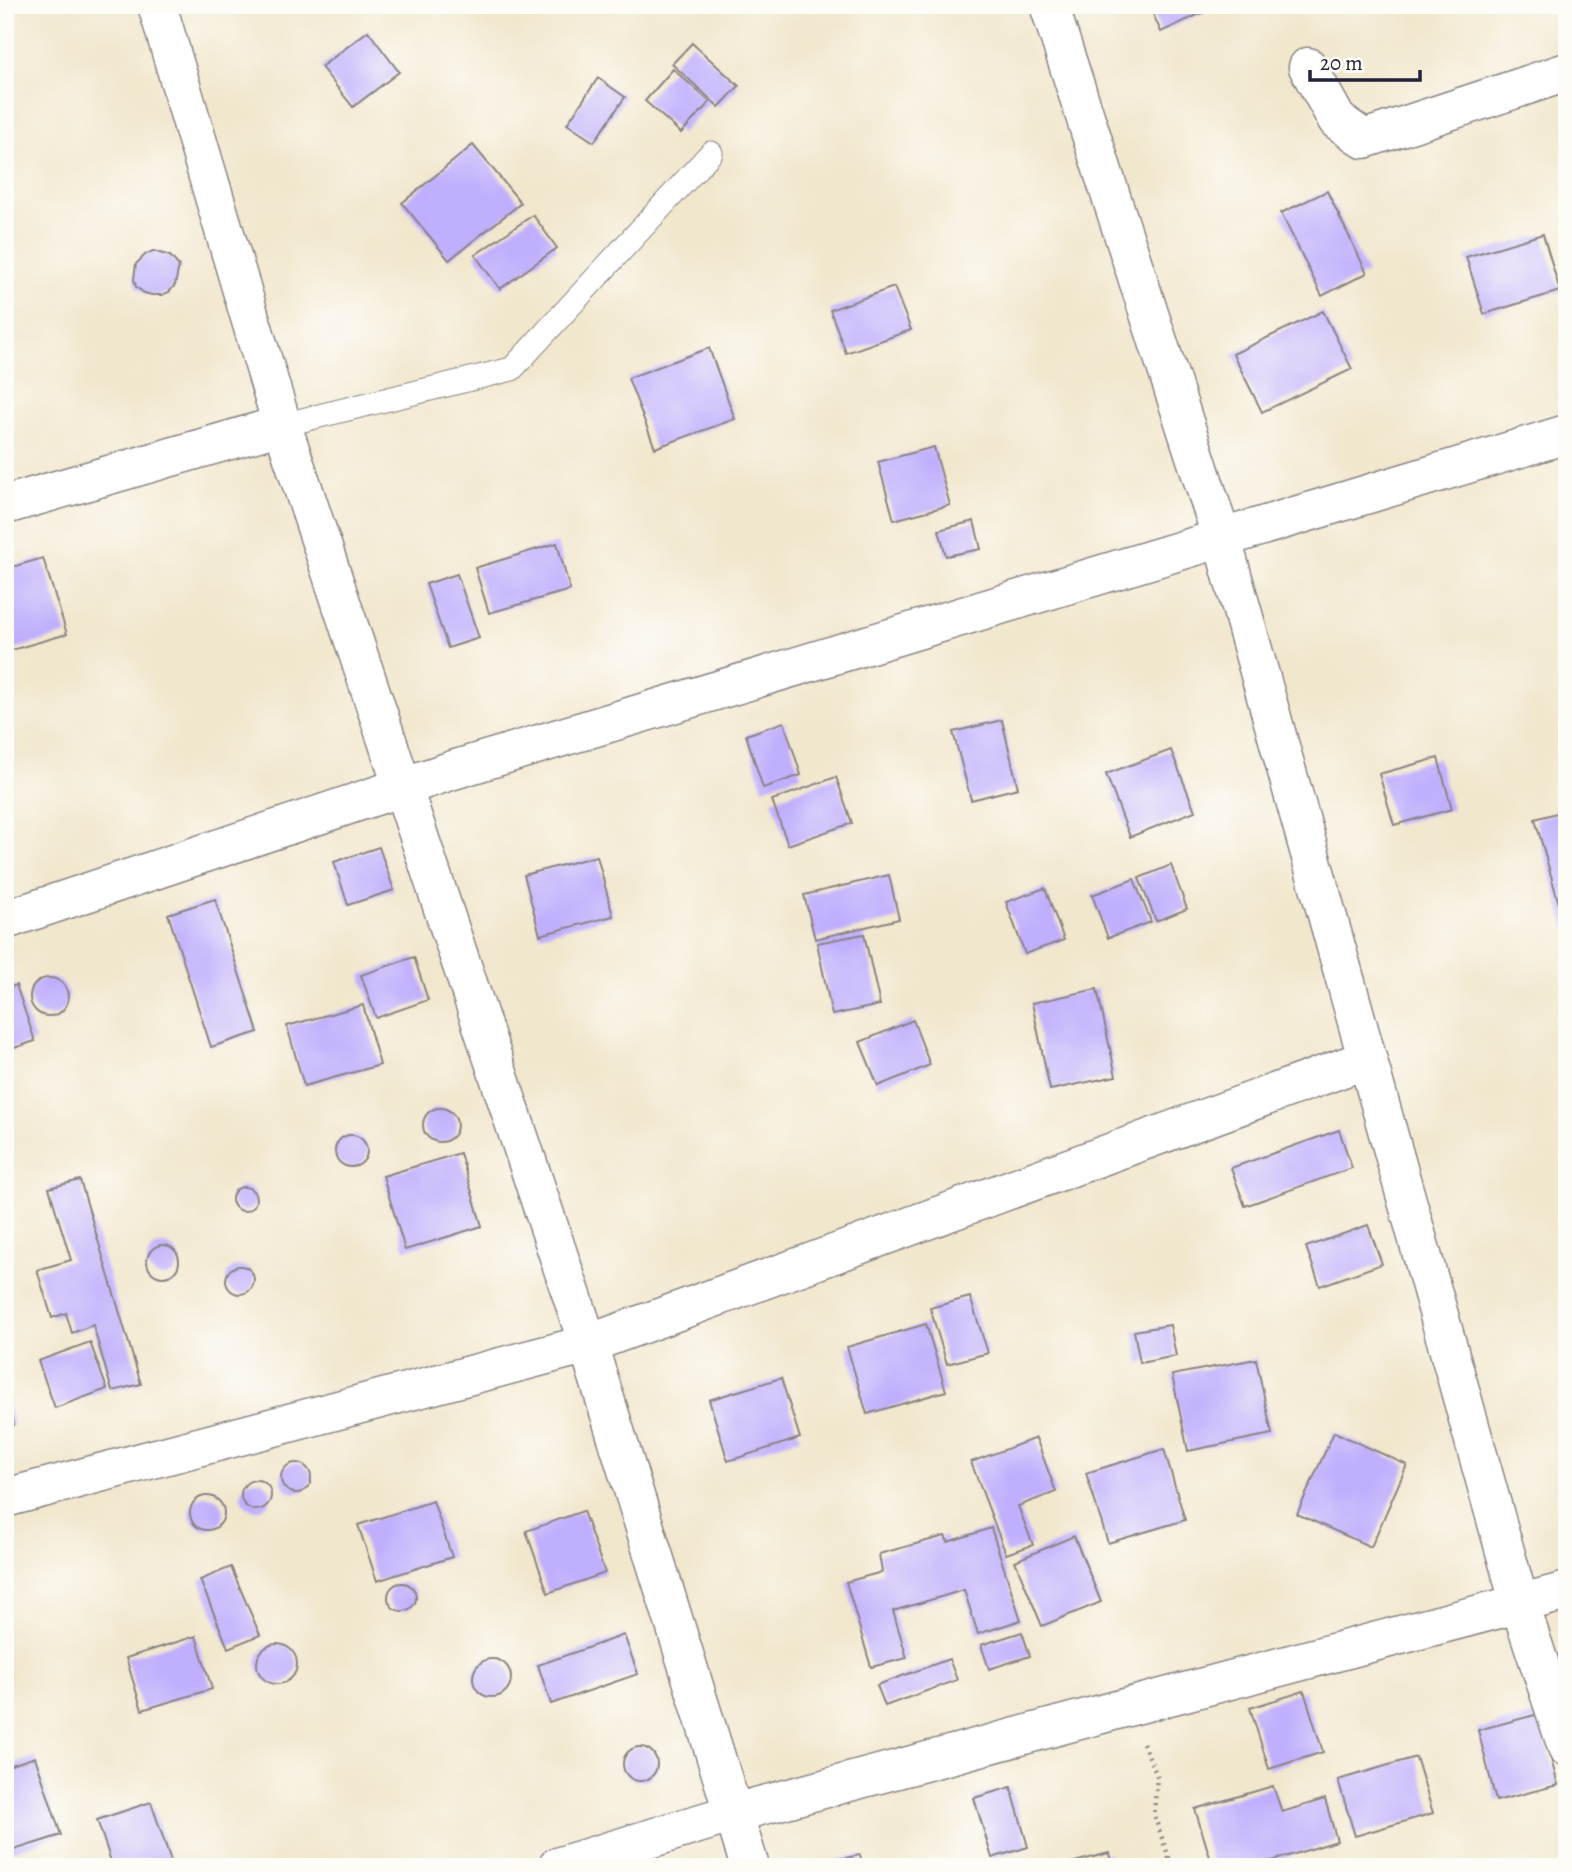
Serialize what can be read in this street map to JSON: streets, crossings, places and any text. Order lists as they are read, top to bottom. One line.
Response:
{"scale_bar":"20 m"}
